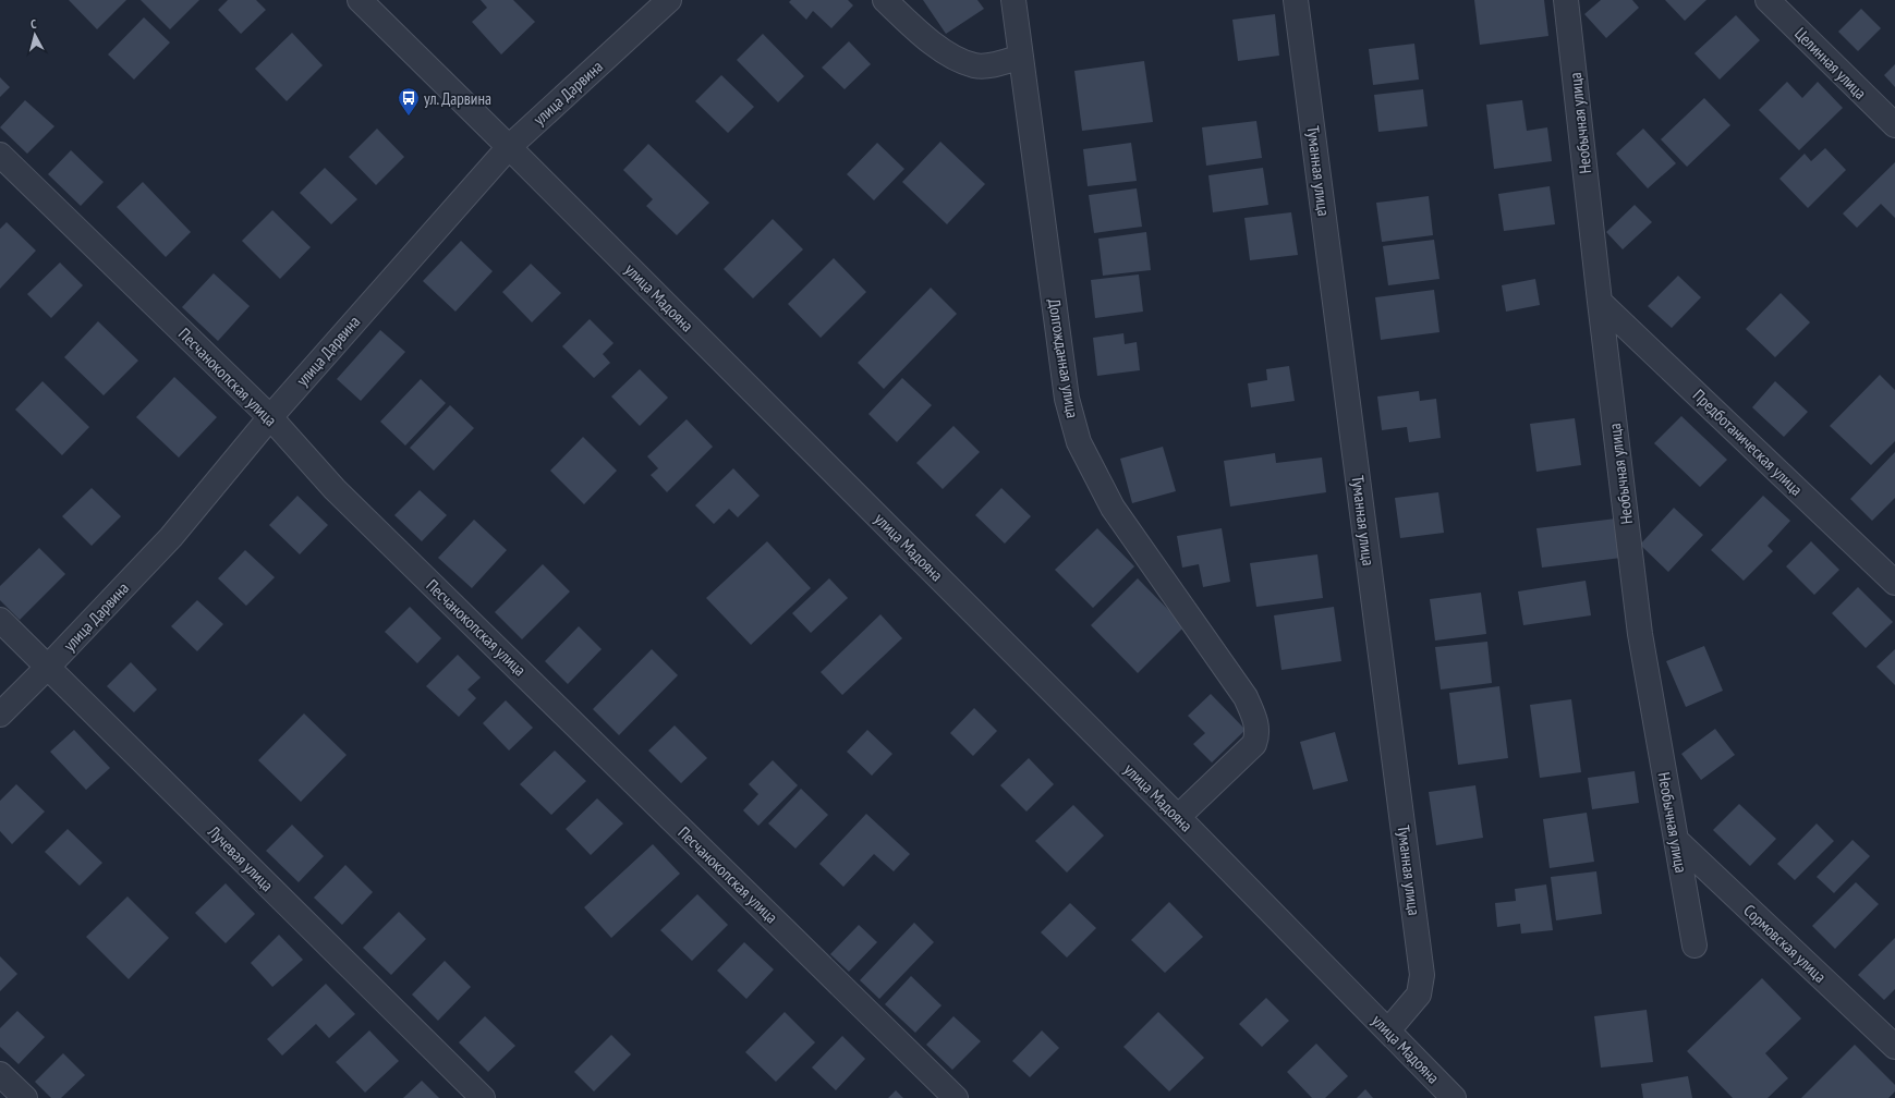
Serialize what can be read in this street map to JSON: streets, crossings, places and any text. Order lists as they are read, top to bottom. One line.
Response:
{"streets":{"street":["Целинная улица","улица Дарвина","Необычная улица","Туманная улица","улица Мадояна","Долгожданная улица","Песчанокопская улица","Предботаническая улица","Лучевая улица","Сормовская улица"]},"crossings":[["улица Дарвина","улица Мадояна"],["улица Дарвина","Песчанокопская улица"],["улица Дарвина","Лучевая улица"],["Необычная улица","Предботаническая улица"],["Необычная улица","Сормовская улица"],["Туманная улица","улица Мадояна"],["улица Мадояна","Долгожданная улица"]],"places":{"bus stop":["ул. Дарвина"]},"north":"top"}
